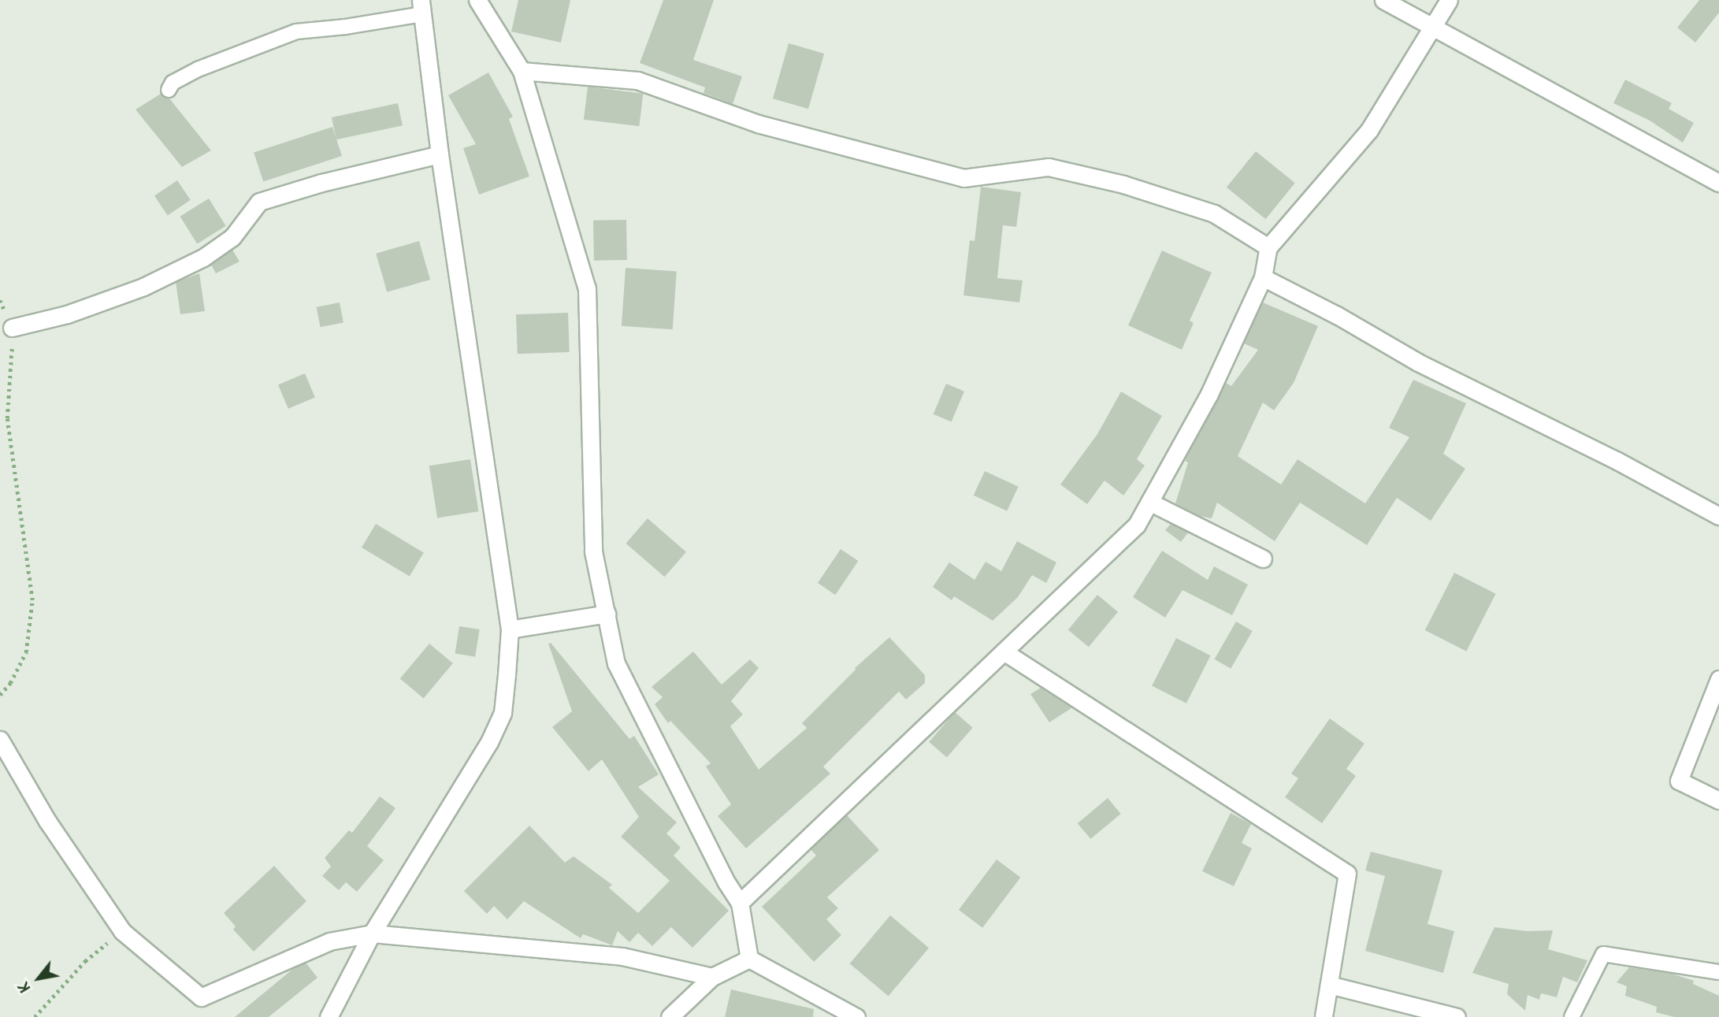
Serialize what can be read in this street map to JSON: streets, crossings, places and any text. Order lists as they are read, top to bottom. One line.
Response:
{"north":"bottom left"}
